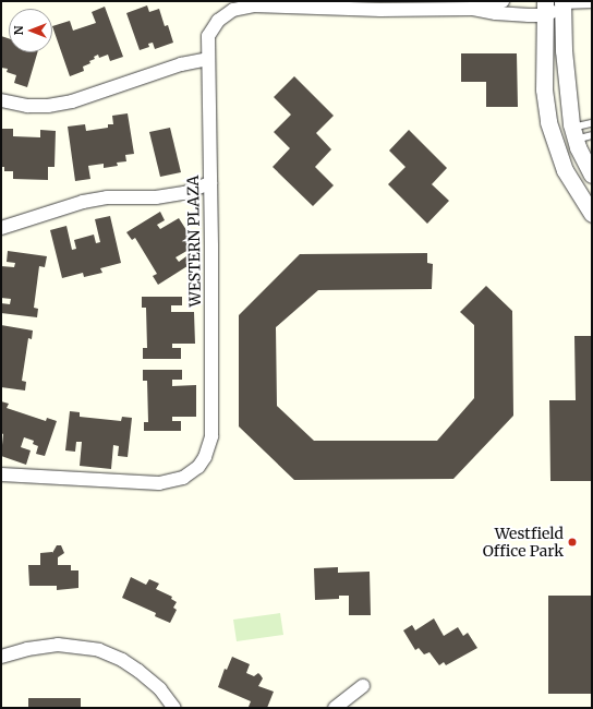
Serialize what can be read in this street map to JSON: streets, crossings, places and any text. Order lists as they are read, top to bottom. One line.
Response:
{"streets":{"street":["WESTERN PLAZA"]},"places":["Westfield Office Park"],"north":"left"}
